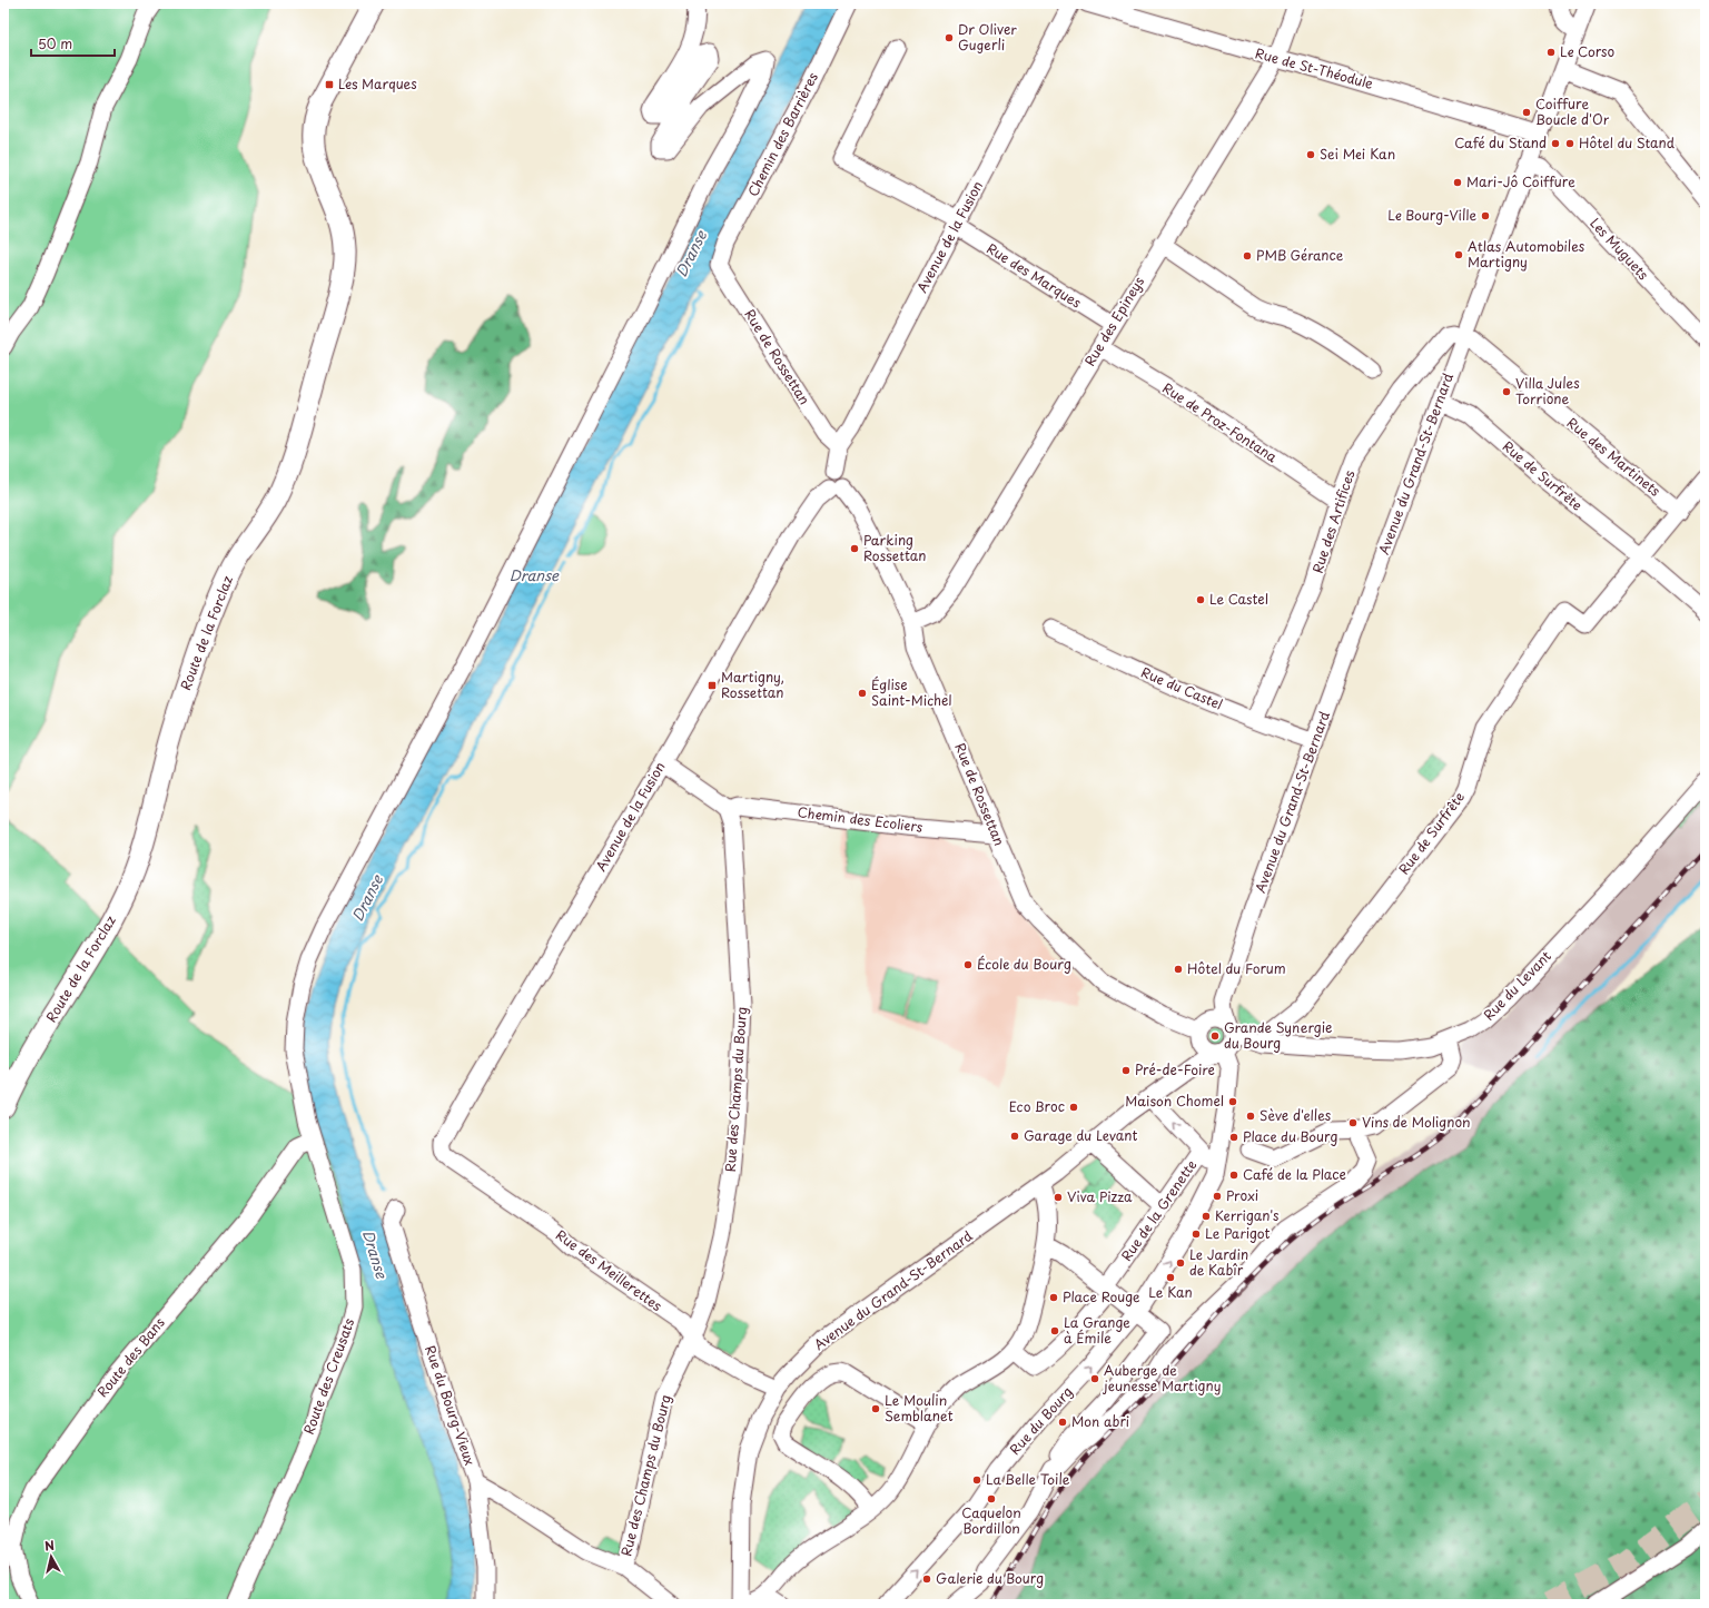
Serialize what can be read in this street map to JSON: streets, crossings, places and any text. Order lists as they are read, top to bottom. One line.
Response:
{"streets":{"main road":["Route de la Forclaz"],"street":["Rue de St-Théodule","Chemin des Barrières","Avenue de la Fusion","Les Muguets","Rue des Marques","Rue des Epineys","Rue de Rossettan","Rue de Proz-Fontana","Rue des Martinets","Avenue du Grand-St-Bernard","Rue de Surfrête","Rue des Artifices","Rue du Castel","Chemin des Ecoliers","Rue du Levant","Rue des Champs du Bourg","Rue de la Grenette","Rue des Meillerettes","Route des Bans","Route des Creusats","Rue du Bourg-Vieux","Rue du Bourg"]},"crossings":[["Rue de St-Théodule","Rue des Epineys"],["Rue de St-Théodule","Avenue du Grand-St-Bernard"],["Chemin des Barrières","Rue de Rossettan"],["Avenue de la Fusion","Rue des Marques"],["Avenue de la Fusion","Rue de Rossettan"],["Avenue de la Fusion","Rue des Meillerettes"],["Les Muguets","Avenue du Grand-St-Bernard"],["Rue des Marques","Rue des Epineys"],["Rue des Epineys","Rue de Rossettan"],["Rue des Epineys","Rue de Proz-Fontana"],["Rue de Rossettan","Avenue du Grand-St-Bernard"],["Rue de Rossettan","Chemin des Ecoliers"],["Rue de Proz-Fontana","Rue des Artifices"],["Rue des Martinets","Avenue du Grand-St-Bernard"],["Rue des Martinets","Rue des Artifices"],["Avenue du Grand-St-Bernard","Rue de Surfrête"],["Avenue du Grand-St-Bernard","Rue des Artifices"],["Avenue du Grand-St-Bernard","Rue du Castel"],["Avenue du Grand-St-Bernard","Rue du Levant"],["Avenue du Grand-St-Bernard","Rue des Meillerettes"],["Avenue du Grand-St-Bernard","Rue du Bourg"],["Rue de Surfrête","Rue du Levant"],["Rue des Artifices","Rue du Castel"],["Chemin des Ecoliers","Rue des Champs du Bourg"],["Rue du Levant","Rue du Bourg"],["Rue des Champs du Bourg","Rue des Meillerettes"],["Rue des Champs du Bourg","Rue du Bourg-Vieux"],["Rue de la Grenette","Rue du Bourg"],["Route des Bans","Route des Creusats"]],"water":["Dranse"],"places":{"other":["Dr Oliver Gugerli","Le Corso","Coiffure Boucle d'Or","Café du Stand","Hôtel du Stand","Sei Mei Kan","Mari-Jô Coiffure","Le Bourg-Ville","Atlas Automobiles Martigny","PMB Gérance","Villa Jules Torrione","Parking Rossettan","Le Castel","Église Saint-Michel","École du Bourg","Hôtel du Forum","Grande Synergie du Bourg","Pré-de-Foire","Maison Chomel","Eco Broc","Sève d'elles","Vins de Molignon","Garage du Levant","Place du Bourg","Café de la Place","Proxi","Viva Pizza","Kerrigan's","Le Parigot","Le Jardin de Kabîr","Le Kan","Place Rouge","La Grange à Émile","Auberge de jeunesse Martigny","Le Moulin Semblanet","Mon abri","La Belle Toile","Caquelon Bordillon","Galerie du Bourg"],"transit":["Les Marques","Martigny, Rossettan"]},"scale_bar":"50 m","north":"top"}
